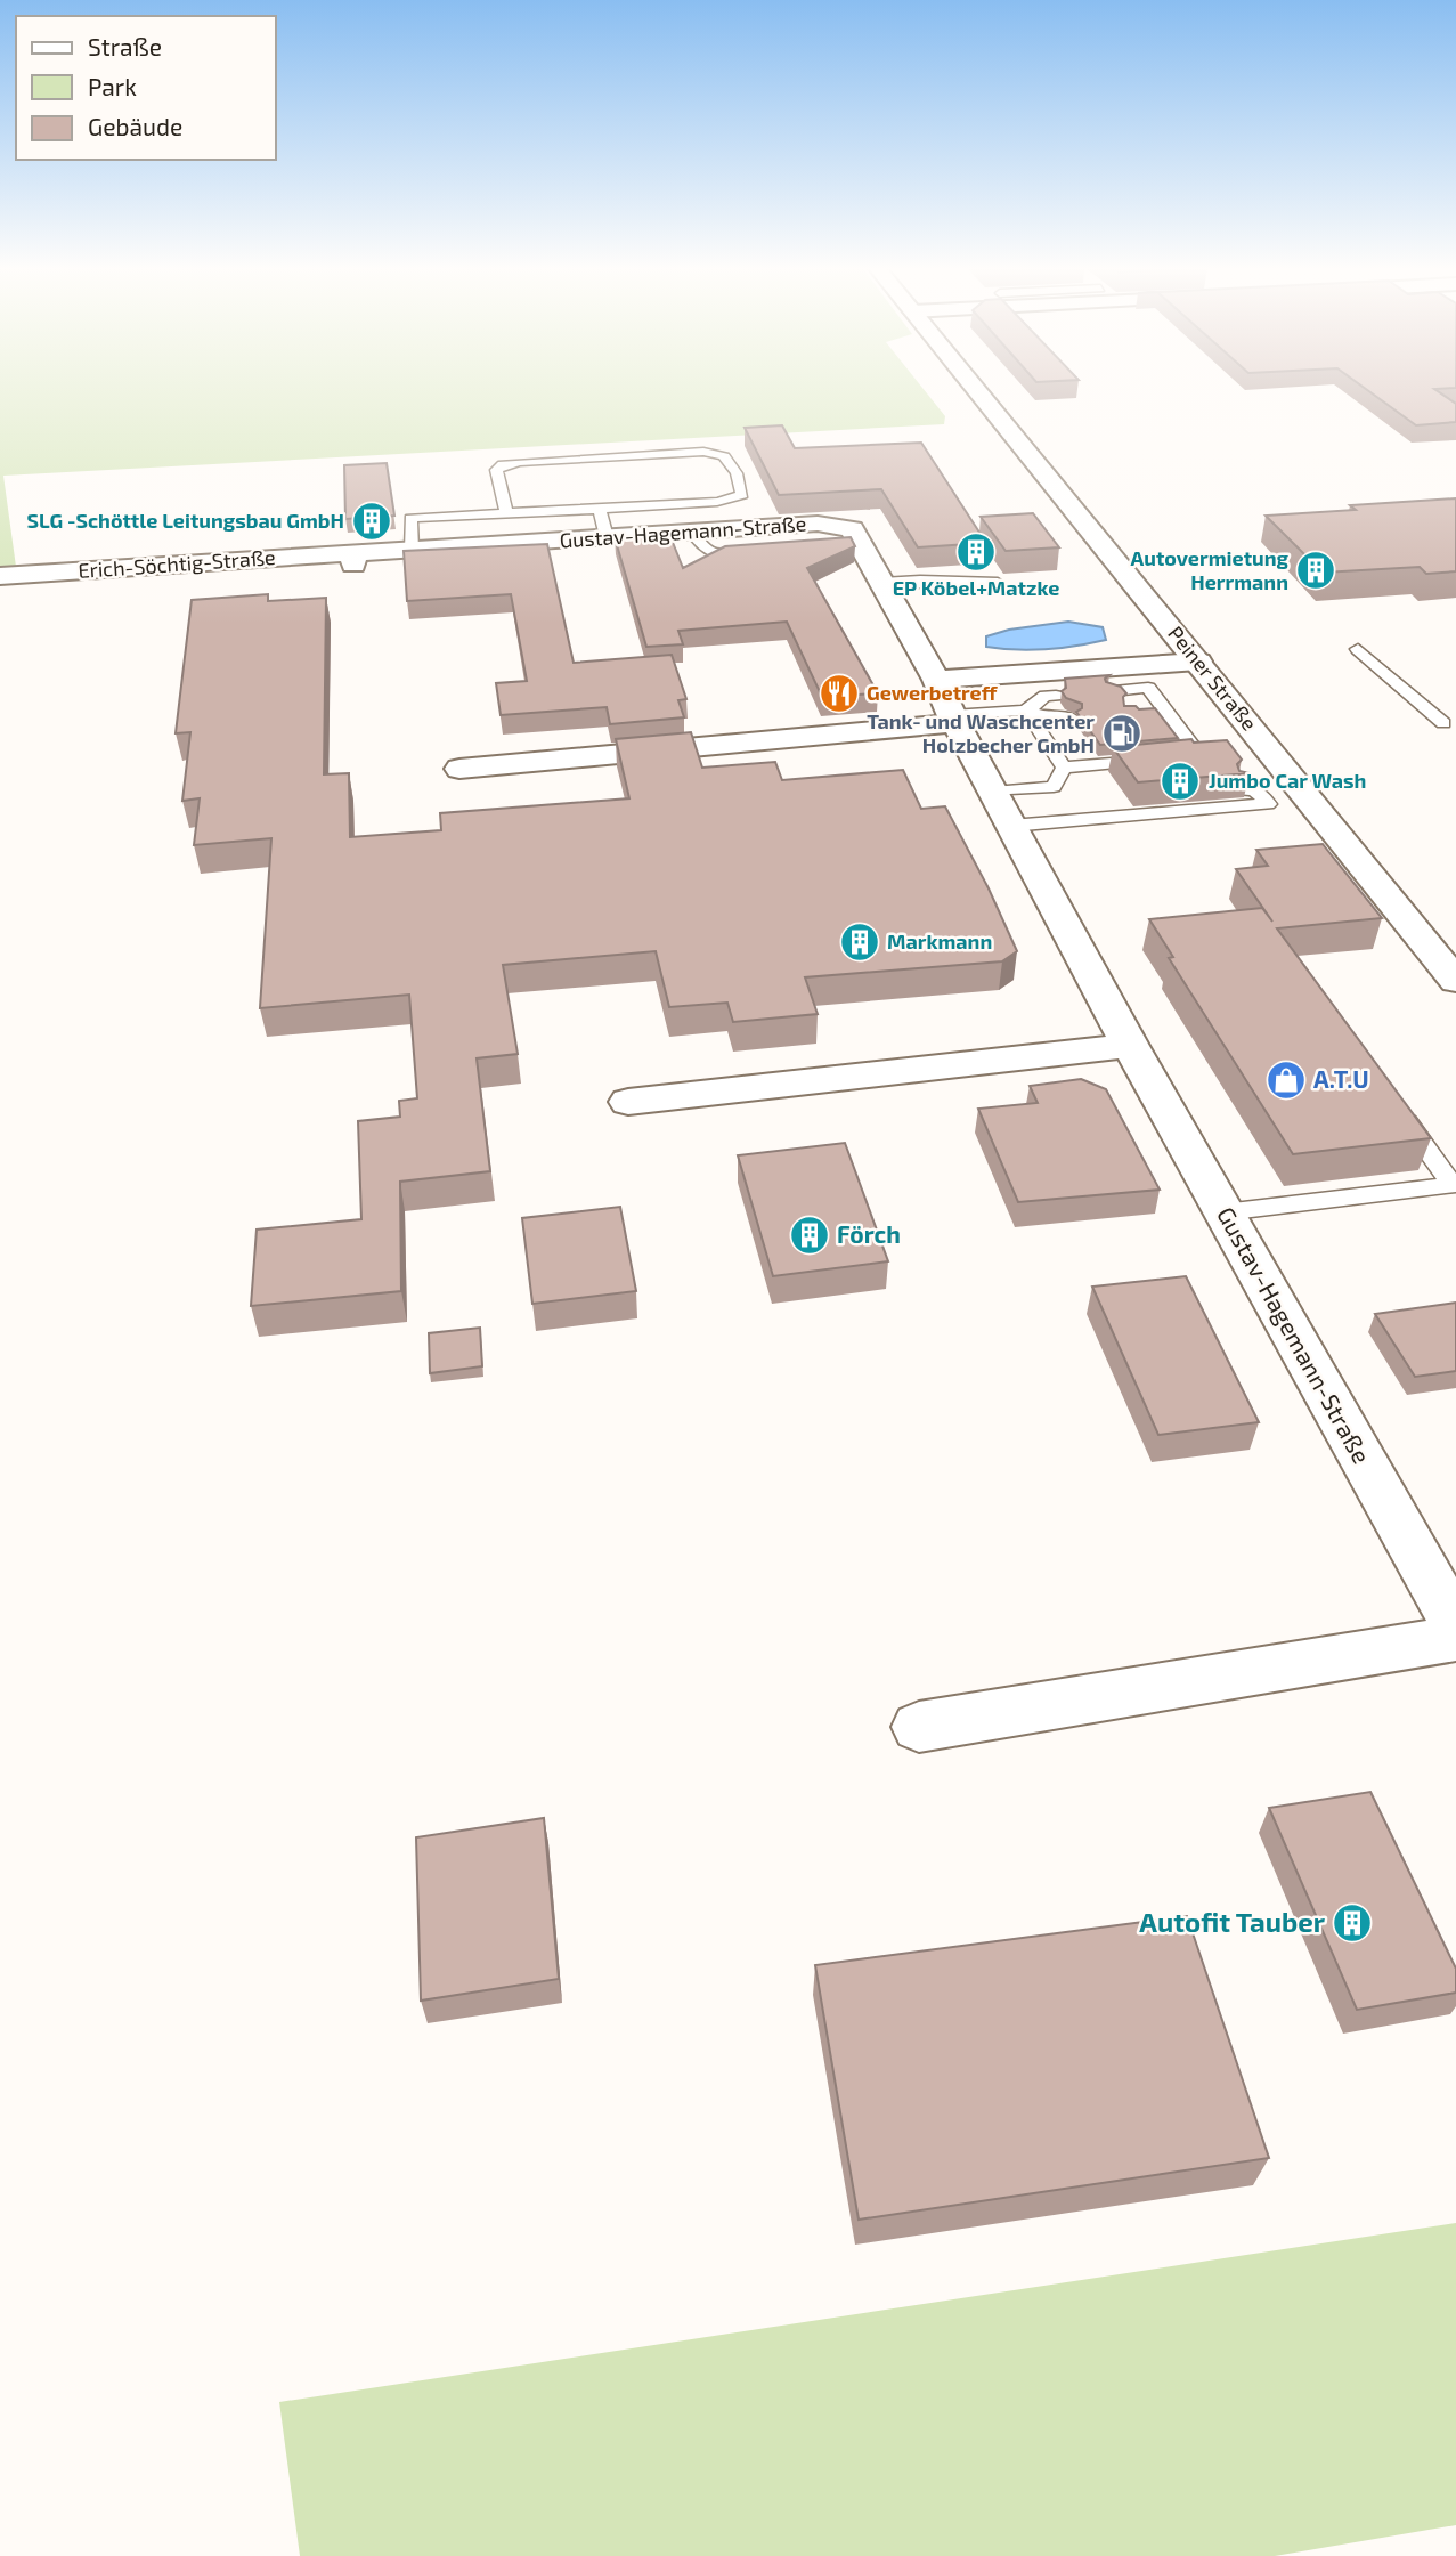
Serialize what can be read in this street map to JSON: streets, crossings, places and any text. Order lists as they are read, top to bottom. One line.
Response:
{"streets":{"street":["Gustav-Hagemann-Straße","Erich-Söchtig-Straße","Peiner Straße"]},"crossings":[["Gustav-Hagemann-Straße","Erich-Söchtig-Straße"]],"places":{"building":["SLG -Schöttle Leitungsbau GmbH","EP Köbel+Matzke","Autovermietung Herrmann","Jumbo Car Wash","Markmann","Förch","Autofit Tauber"],"restaurant":["Gewerbetreff"],"fuel station":["Tank- und Waschcenter Holzbecher GmbH"],"shop":["A.T.U"]},"legend":["Straße","Park","Gebäude"]}
